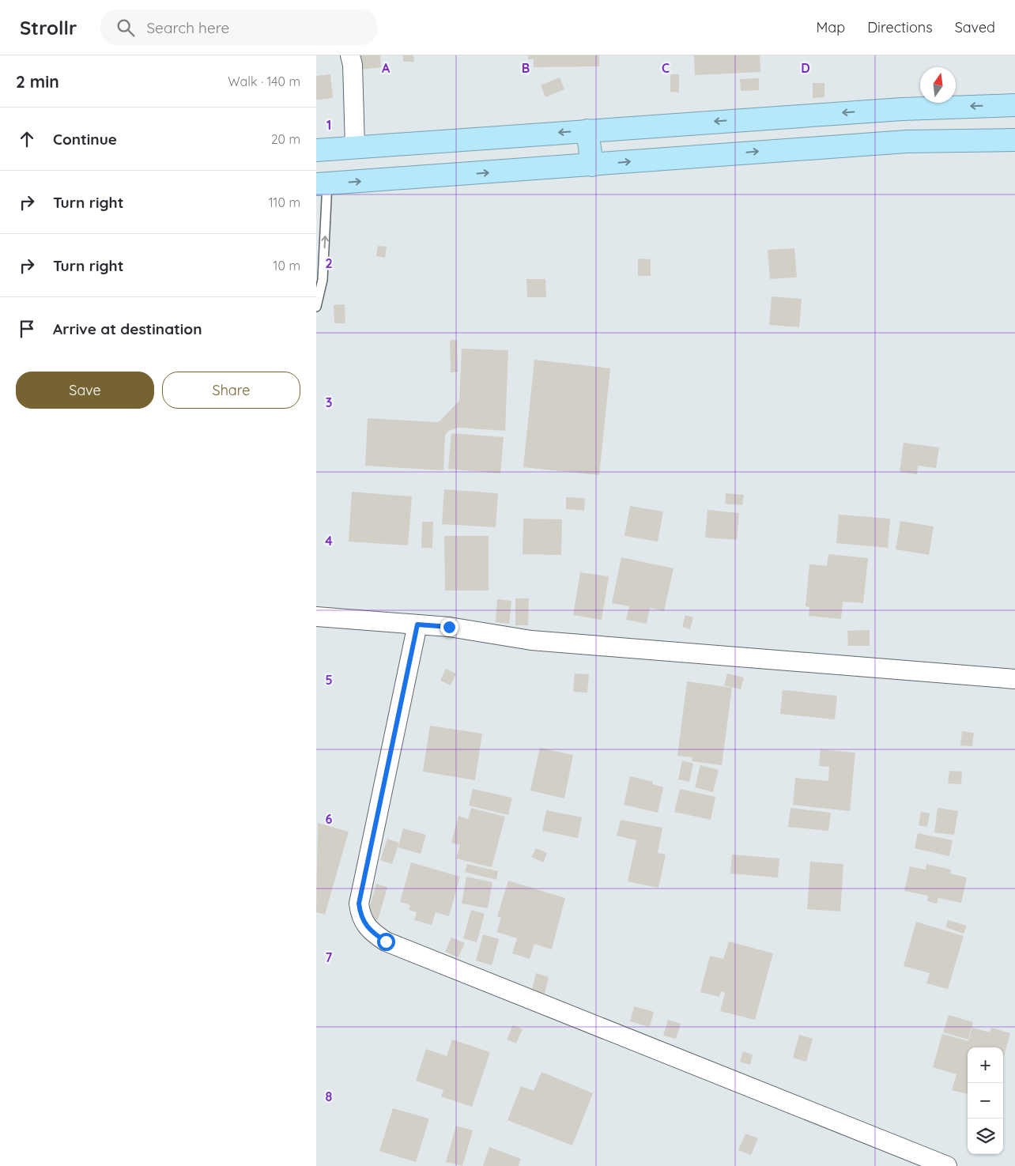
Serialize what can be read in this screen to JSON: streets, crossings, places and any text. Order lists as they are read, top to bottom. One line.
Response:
{"north":"top","page":{"header":"Strollr","search":"Search here","nav":["Map","Directions","Saved"],"heading":["2 min","Walk · 140 m"],"list":[["Continue","20 m"],["Turn right","110 m"],["Turn right","10 m"],"Arrive at destination"],"buttons":["Save","Share"],"map_buttons":["+","−"]},"grid":{"columns":["A","B","C","D"],"rows":["1","2","3","4","5","6","7","8"]}}
